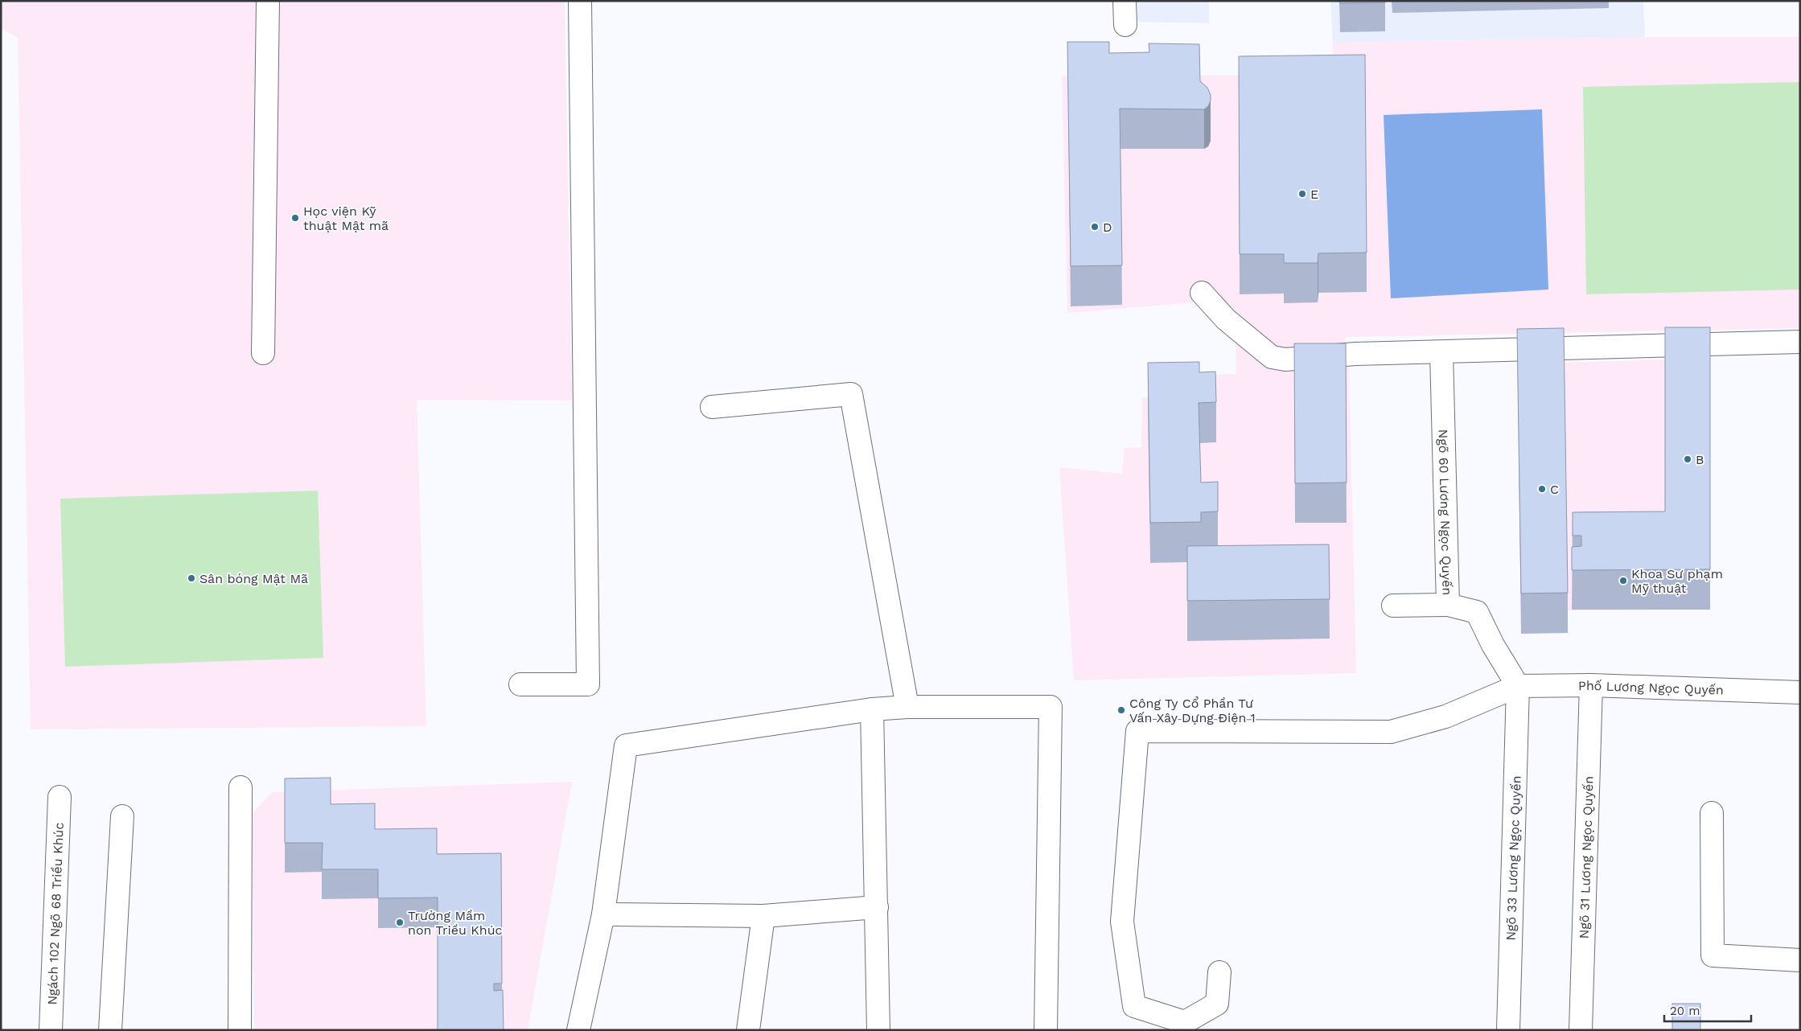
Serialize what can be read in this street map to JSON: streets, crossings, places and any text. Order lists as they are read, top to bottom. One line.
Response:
{"streets":{"street":["Ngõ 60 Lương Ngọc Quyến","Phố Lương Ngọc Quyến","Ngõ 31 Lương Ngọc Quyến","Ngõ 33 Lương Ngọc Quyến","Ngách 102 Ngõ 68 Triều Khúc"]},"crossings":[["Ngõ 60 Lương Ngọc Quyến","Phố Lương Ngọc Quyến"],["Ngõ 60 Lương Ngọc Quyến","Ngõ 33 Lương Ngọc Quyến"],["Phố Lương Ngọc Quyến","Ngõ 31 Lương Ngọc Quyến"],["Phố Lương Ngọc Quyến","Ngõ 33 Lương Ngọc Quyến"]],"places":["E","Học viện Kỹ thuật Mật mã","D","B","C","Sân bóng Mật Mã","Khoa Sư phạm Mỹ thuật","Công Ty Cổ Phần Tư Vấn Xây Dựng Điện 1","Trường Mầm non Triều Khúc"],"scale_bar":"20 m"}
